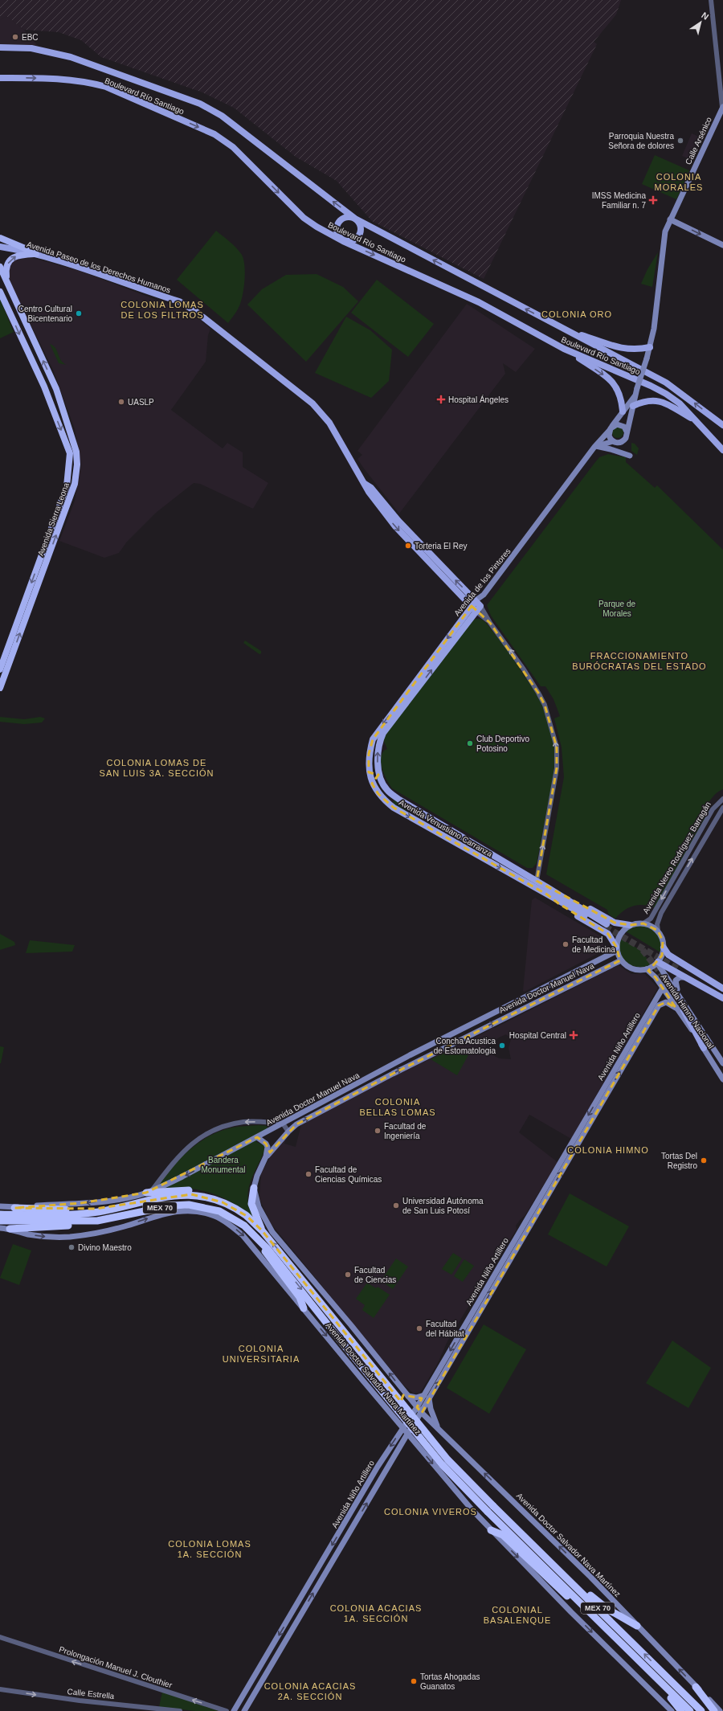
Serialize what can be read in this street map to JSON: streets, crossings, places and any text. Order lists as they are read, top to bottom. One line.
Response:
{"streets":{"highway":["Avenida Sierra Leona","MEX 70","Avenida Doctor Salvador Nava Martínez"],"main road":["Boulevard Río Santiago","Calle Arsénico","Avenida Paseo de los Derechos Humanos","Avenida de los Pintores","Avenida Venustiano Carranza","Avenida Doctor Manuel Nava","Avenida Himno Nacional","Avenida Niño Artillero"],"street":["Avenida Nereo Rodríguez Barragán","Prolongación Manuel J. Clouthier","Calle Estrella"]},"crossings":[["Calle Arsénico","Avenida de los Pintores"],["Avenida Paseo de los Derechos Humanos","Avenida de los Pintores"],["Avenida de los Pintores","Avenida Venustiano Carranza"],["Avenida Nereo Rodríguez Barragán","Avenida Doctor Manuel Nava"],["Avenida Nereo Rodríguez Barragán","Avenida Himno Nacional"],["Avenida Doctor Manuel Nava","Avenida Himno Nacional"],["Avenida Himno Nacional","Avenida Niño Artillero"],["Avenida Niño Artillero","Avenida Doctor Salvador Nava Martínez"],["MEX 70","Avenida Doctor Salvador Nava Martínez"]],"one_way":["Prolongación Manuel J. Clouthier","Calle Estrella"],"districts":["COLONIA MORALES","COLONIA LOMAS DE LOS FILTROS","COLONIA ORO","FRACCIONAMIENTO BURÓCRATAS DEL ESTADO","COLONIA LOMAS DE SAN LUIS 3A. SECCIÓN","COLONIA BELLAS LOMAS","COLONIA HIMNO","COLONIA UNIVERSITARIA","COLONIA VIVEROS","COLONIA LOMAS 1A. SECCIÓN","COLONIA ACACIAS 1A. SECCIÓN","COLONIAL BASALENQUE","COLONIA ACACIAS 2A. SECCIÓN"],"parks":["Parque de Morales","Bandera Monumental"],"places":{"other":["EBC","Parroquia Nuestra Señora de dolores","Centro Cultural Bicentenario","UASLP","Torteria El Rey","Club Deportivo Potosino","Facultad de Medicina","Concha Acustica de Estomatologia","Facultad de Ingeniería","Tortas Del Registro","Facultad de Ciencias Químicas","Universidad Autónoma de San Luis Potosí","Divino Maestro","Facultad de Ciencias","Facultad del Hábitat","Tortas Ahogadas Guanatos"],"health":["IMSS Medicina Familiar n. 7","Hospital Ángeles","Hospital Central"]},"north":"top right"}
